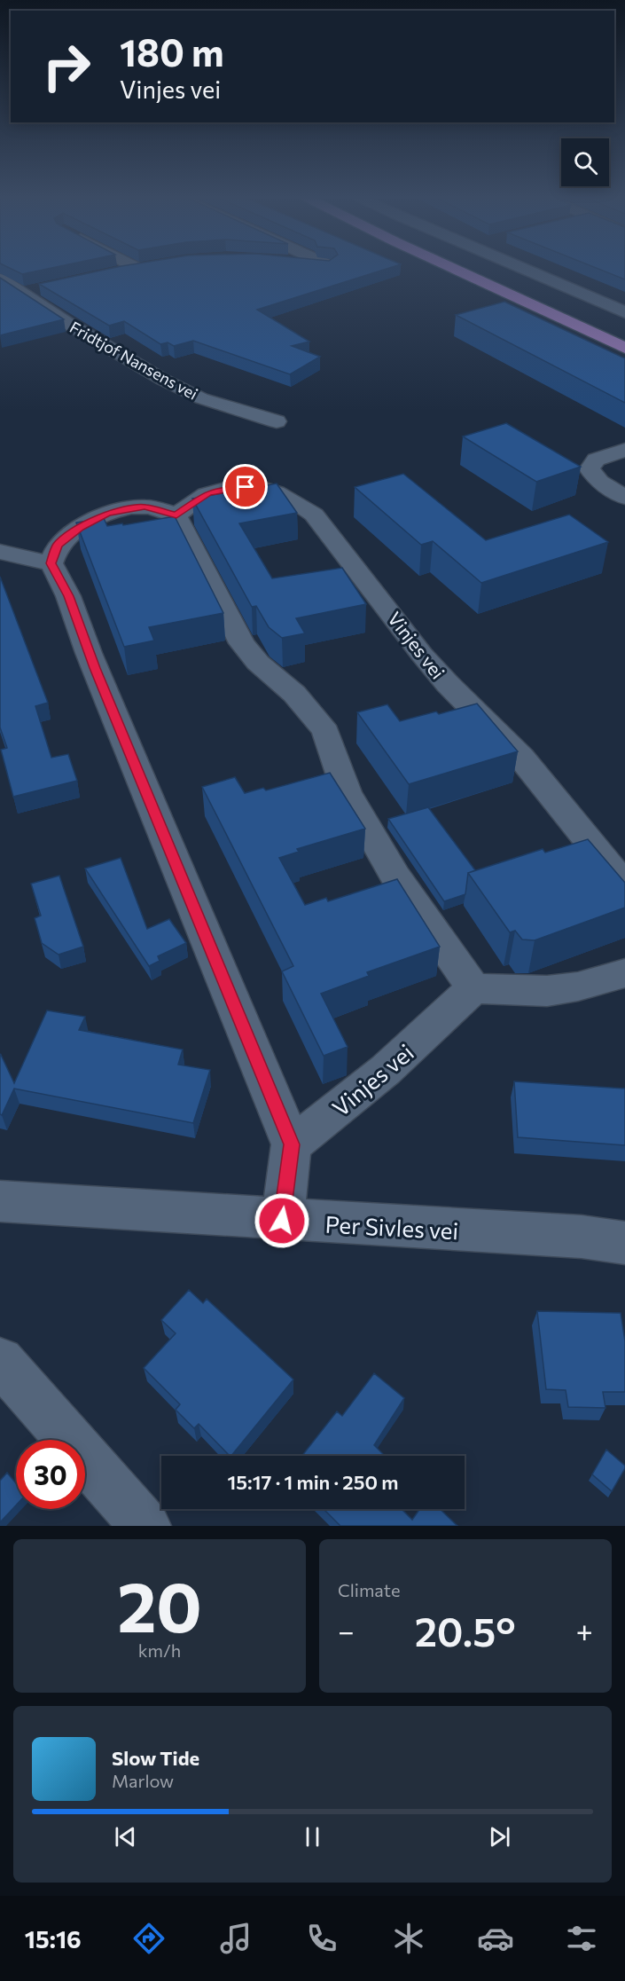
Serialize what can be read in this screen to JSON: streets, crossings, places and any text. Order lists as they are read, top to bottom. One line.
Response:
{"streets":{"street":["Fridtjof Nansens vei","Vinjes vei","Per Sivles vei"]},"page":{"turn":["180 m","Vinjes vei"],"limit":"30","trip":"15:17 · 1 min · 250 m","tile":[["20","km/h"],"Climate"],"heat":["−","20.5°","+"],"song":["Slow Tide","Marlow"],"tabs":"15:16"}}
